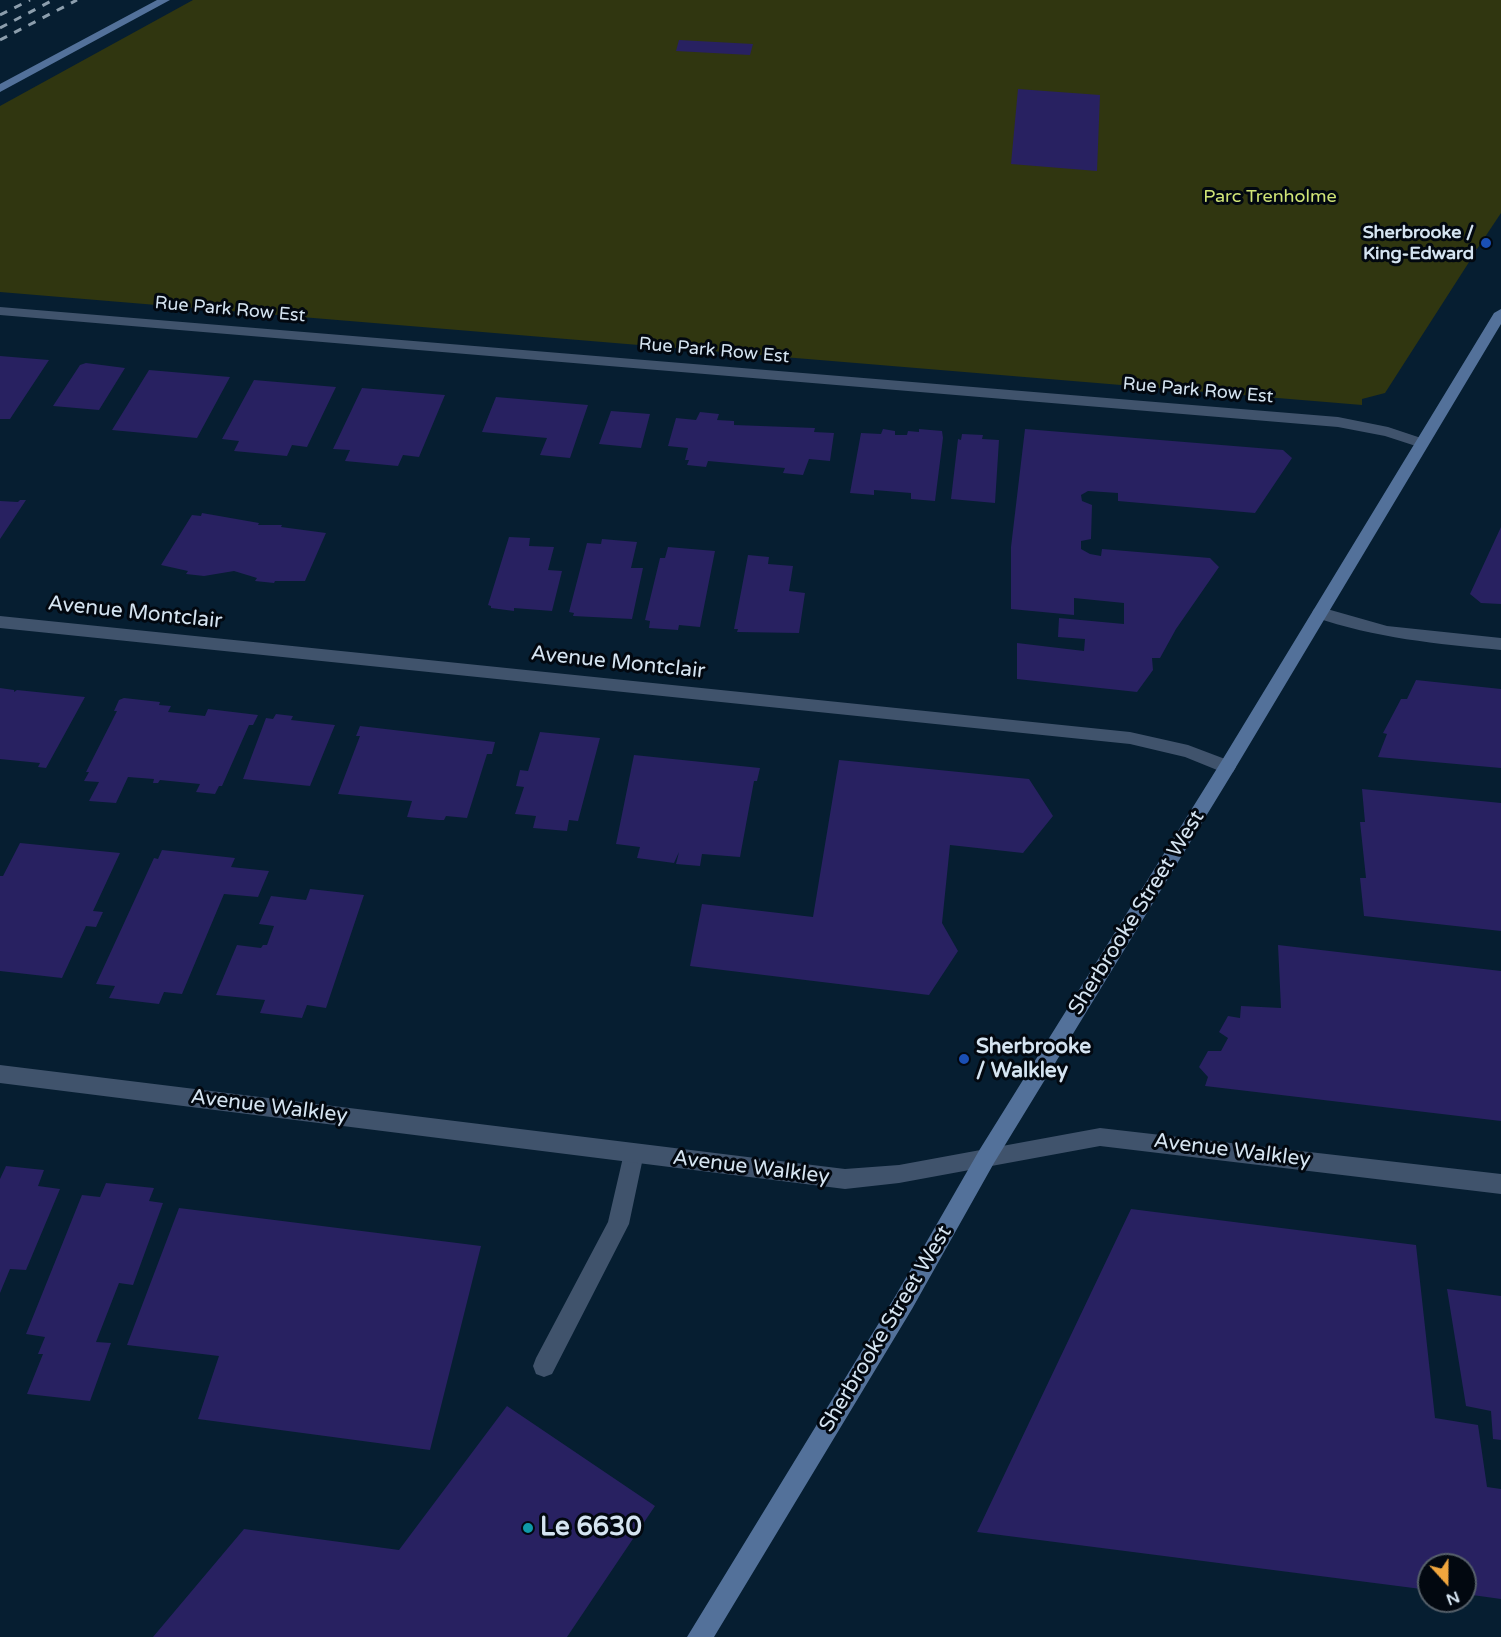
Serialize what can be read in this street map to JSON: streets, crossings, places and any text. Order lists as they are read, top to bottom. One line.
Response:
{"streets":{"main road":["Sherbrooke Street West"],"street":["Rue Park Row Est","Avenue Montclair","Avenue Walkley"]},"crossings":[["Rue Park Row Est","Sherbrooke Street West"],["Avenue Montclair","Sherbrooke Street West"],["Sherbrooke Street West","Avenue Walkley"]],"parks":["Parc Trenholme"],"places":["Sherbrooke / King-Edward","Sherbrooke / Walkley","Le 6630"],"north":"bottom"}
